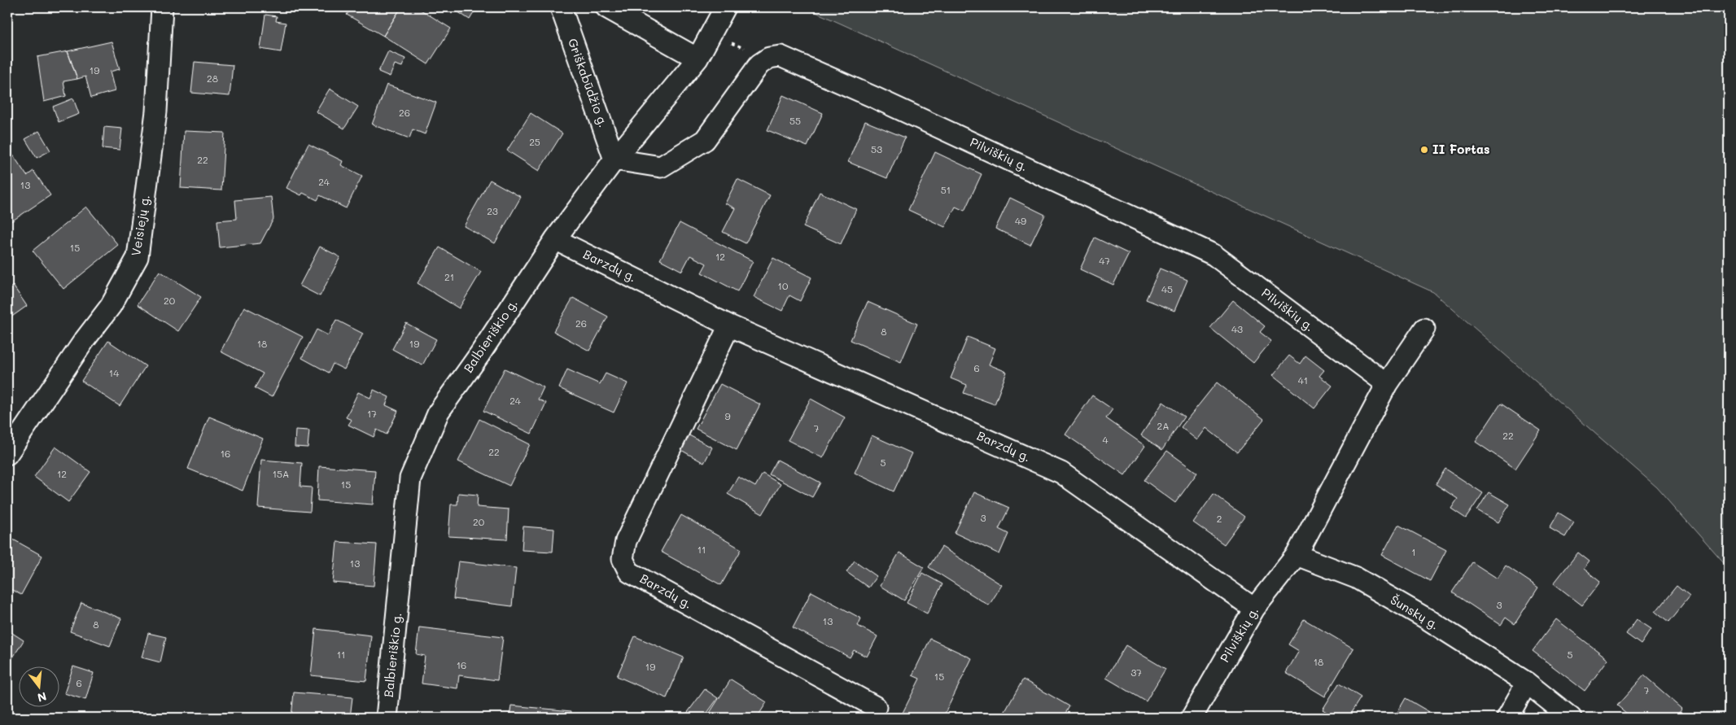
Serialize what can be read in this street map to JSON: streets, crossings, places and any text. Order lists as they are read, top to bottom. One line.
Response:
{"streets":{"street":["Griškabūdžio g.","Pilviškių g.","Veisiejų g.","Barzdų g.","Balbieriškio g.","Šunskų g."]},"crossings":[["Griškabūdžio g.","Balbieriškio g."],["Pilviškių g.","Barzdų g."],["Pilviškių g.","Šunskų g."],["Barzdų g.","Balbieriškio g."]],"places":["II Fortas"],"house_numbers":["19","28","26","55","25","53","22","24","13","51","23","49","15","12","47","21","10","45","20","26","43","8","18","19","6","14","41","24","17","9","2A","7","22","4","22","16","5","12","15A","15","3","2","20","11","1","13","3","13","8","11","5","18","16","19","37","15","6","7"],"north":"bottom"}
